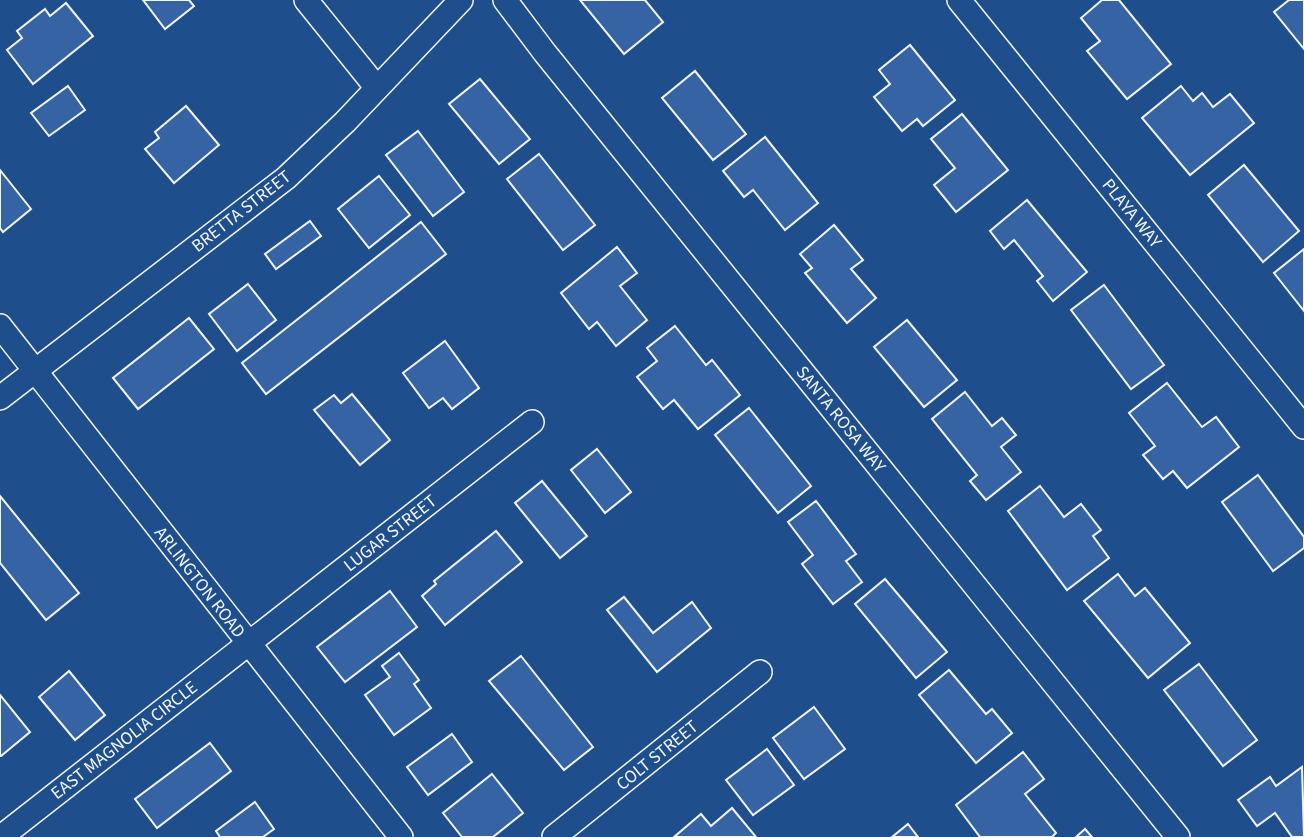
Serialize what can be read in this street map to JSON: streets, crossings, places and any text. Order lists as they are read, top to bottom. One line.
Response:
{"streets":{"street":["BRETTA STREET","PLAYA WAY","SANTA ROSA WAY","LUGAR STREET","ARLINGTON ROAD","EAST MAGNOLIA CIRCLE","COLT STREET"]},"crossings":[["BRETTA STREET","ARLINGTON ROAD"],["LUGAR STREET","ARLINGTON ROAD"],["LUGAR STREET","EAST MAGNOLIA CIRCLE"],["ARLINGTON ROAD","EAST MAGNOLIA CIRCLE"]]}
